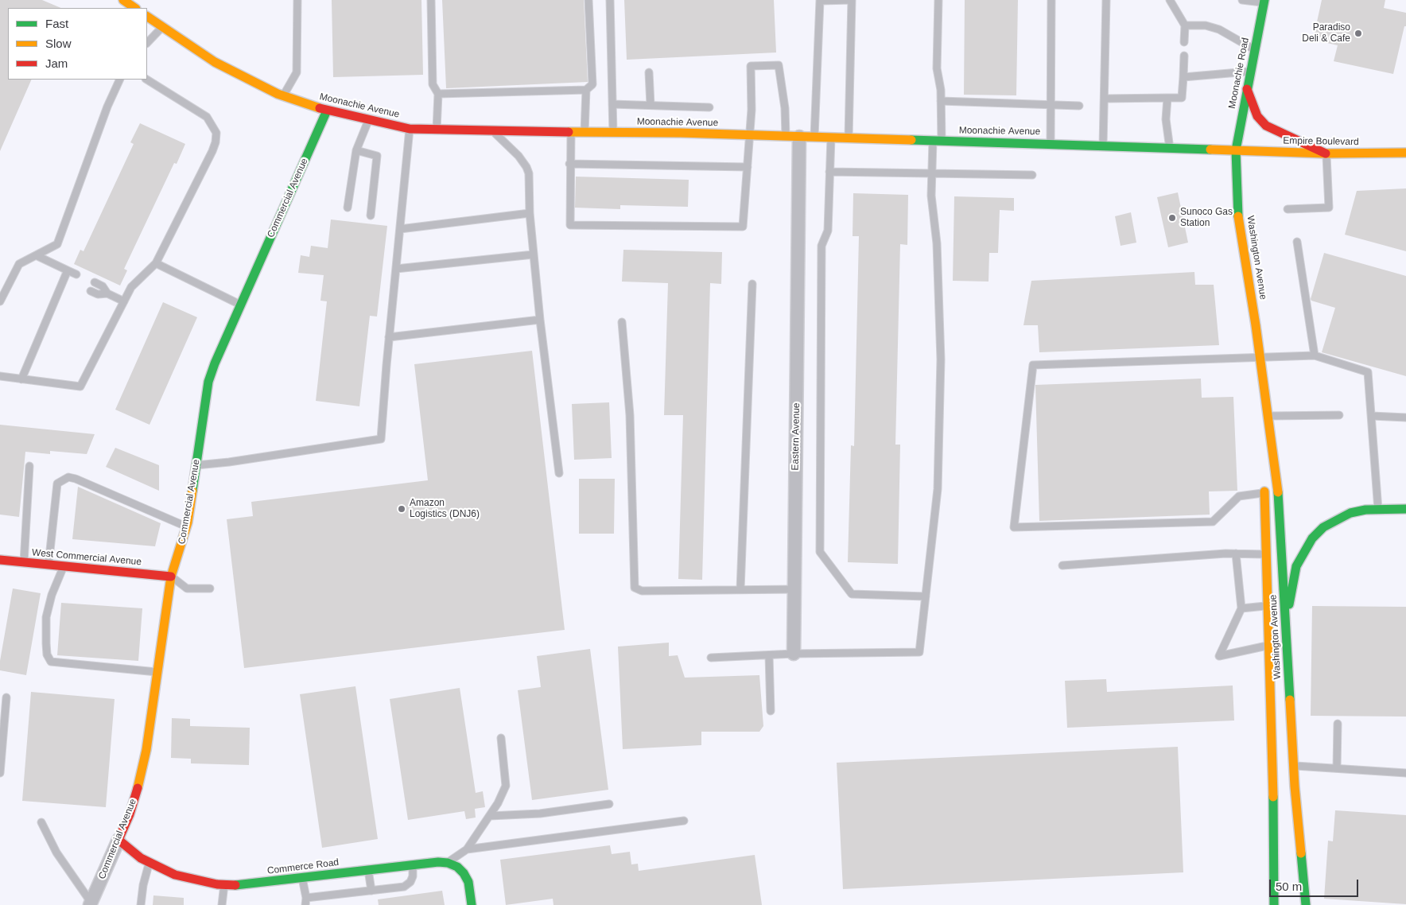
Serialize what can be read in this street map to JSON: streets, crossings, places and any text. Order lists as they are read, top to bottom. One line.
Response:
{"streets":{"main road":["Moonachie Road","Moonachie Avenue","Empire Boulevard","Commercial Avenue","Washington Avenue","West Commercial Avenue","Commerce Road"],"street":["Eastern Avenue"]},"crossings":[["Moonachie Road","Moonachie Avenue"],["Moonachie Road","Empire Boulevard"],["Moonachie Road","Washington Avenue"],["Moonachie Avenue","Empire Boulevard"],["Moonachie Avenue","Commercial Avenue"],["Moonachie Avenue","Washington Avenue"],["Moonachie Avenue","Eastern Avenue"],["Empire Boulevard","Washington Avenue"],["Commercial Avenue","West Commercial Avenue"],["Commercial Avenue","Commerce Road"]],"places":["Paradiso Deli & Cafe","Sunoco Gas Station","Amazon Logistics (DNJ6)"],"legend":["Fast","Slow","Jam"],"scale_bar":"50 m"}
